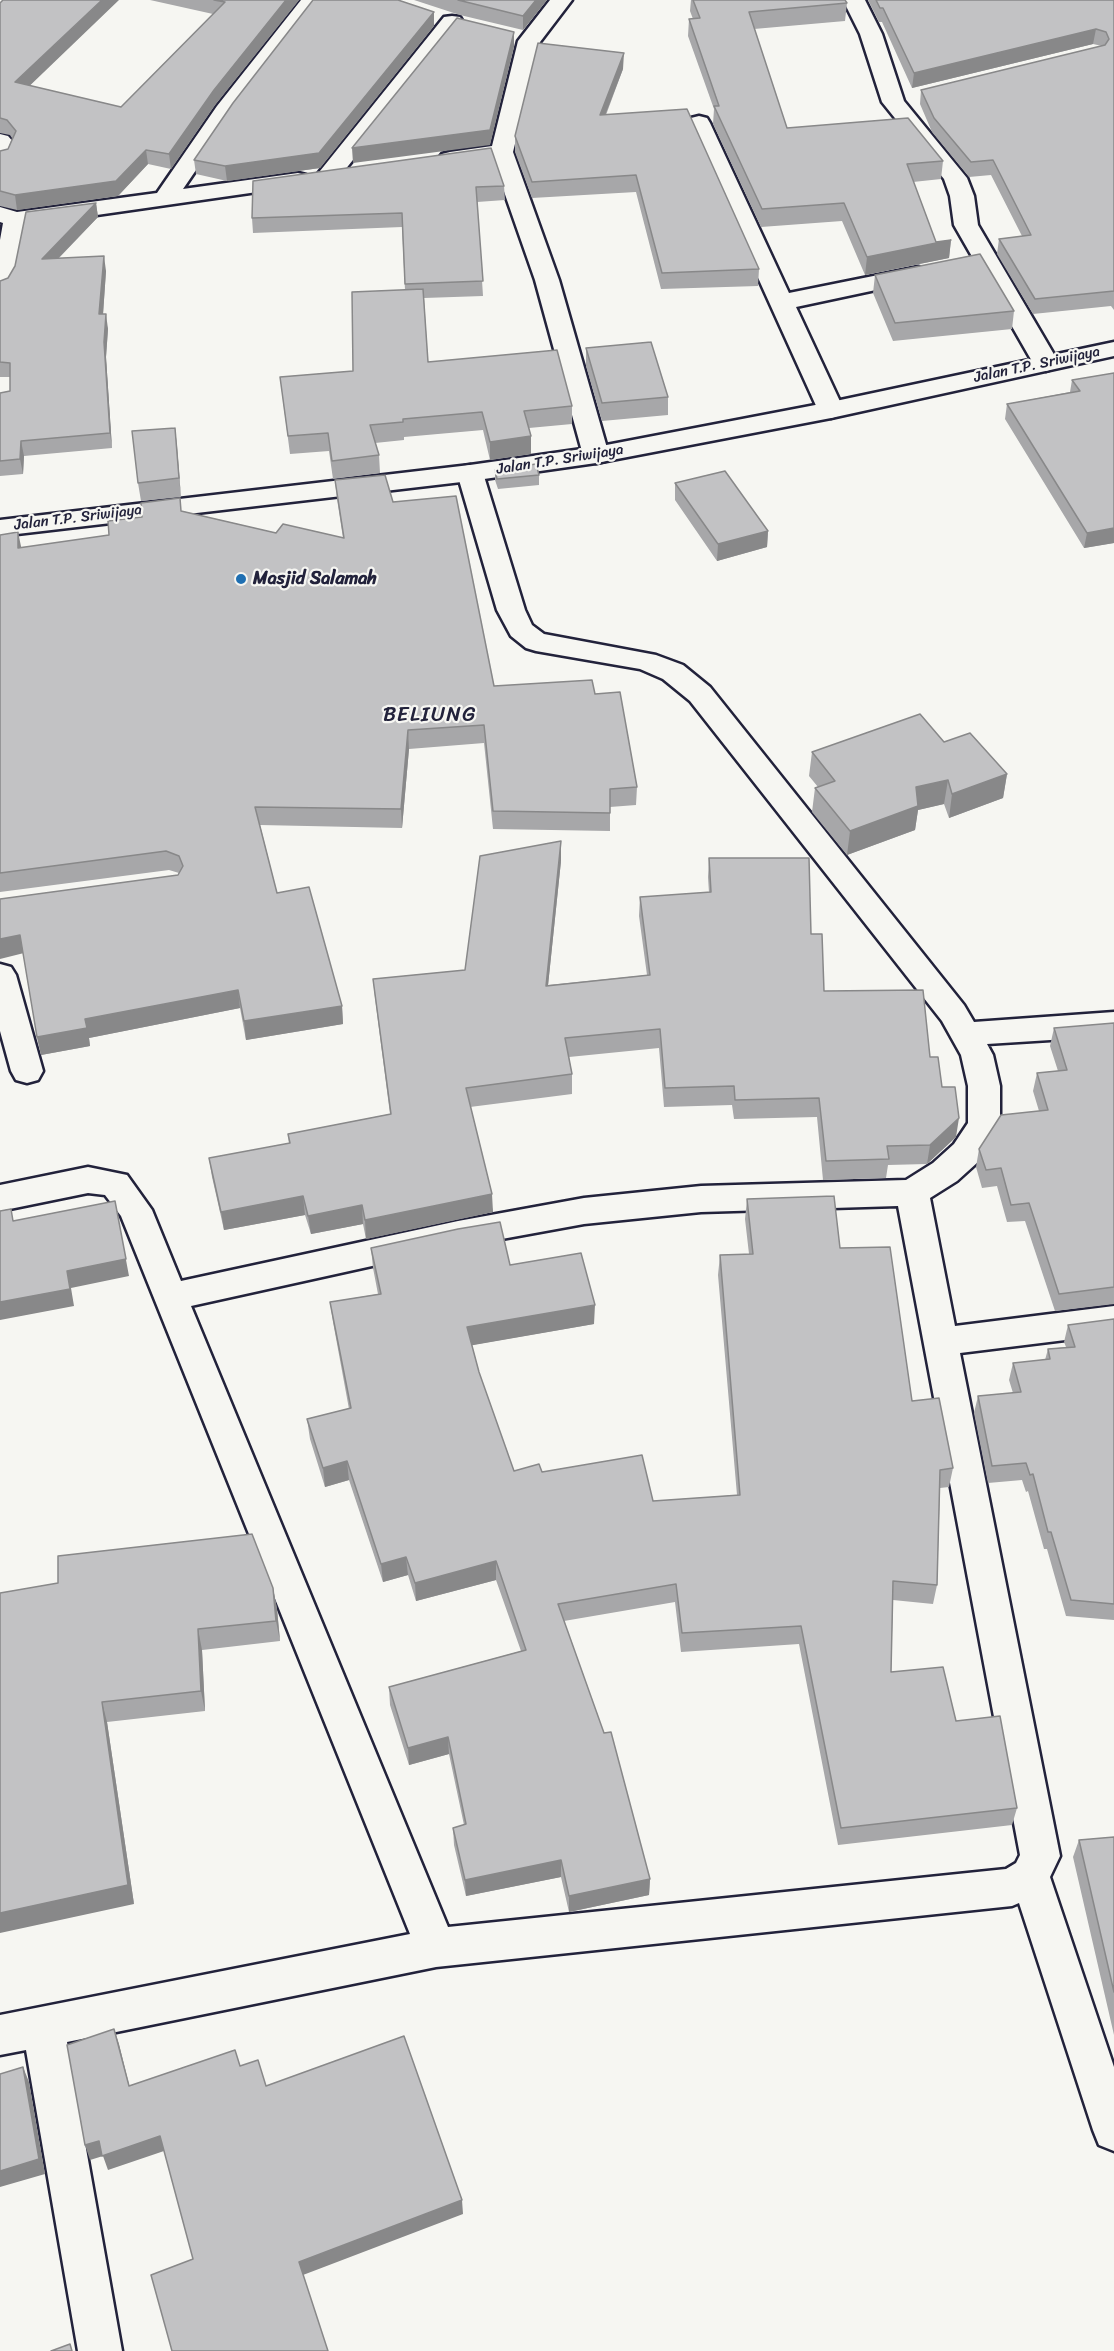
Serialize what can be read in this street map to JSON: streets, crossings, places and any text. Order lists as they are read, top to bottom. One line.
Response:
{"streets":{"street":["Jalan T.P. Sriwijaya"]},"districts":["BELIUNG"],"places":["Masjid Salamah"]}
